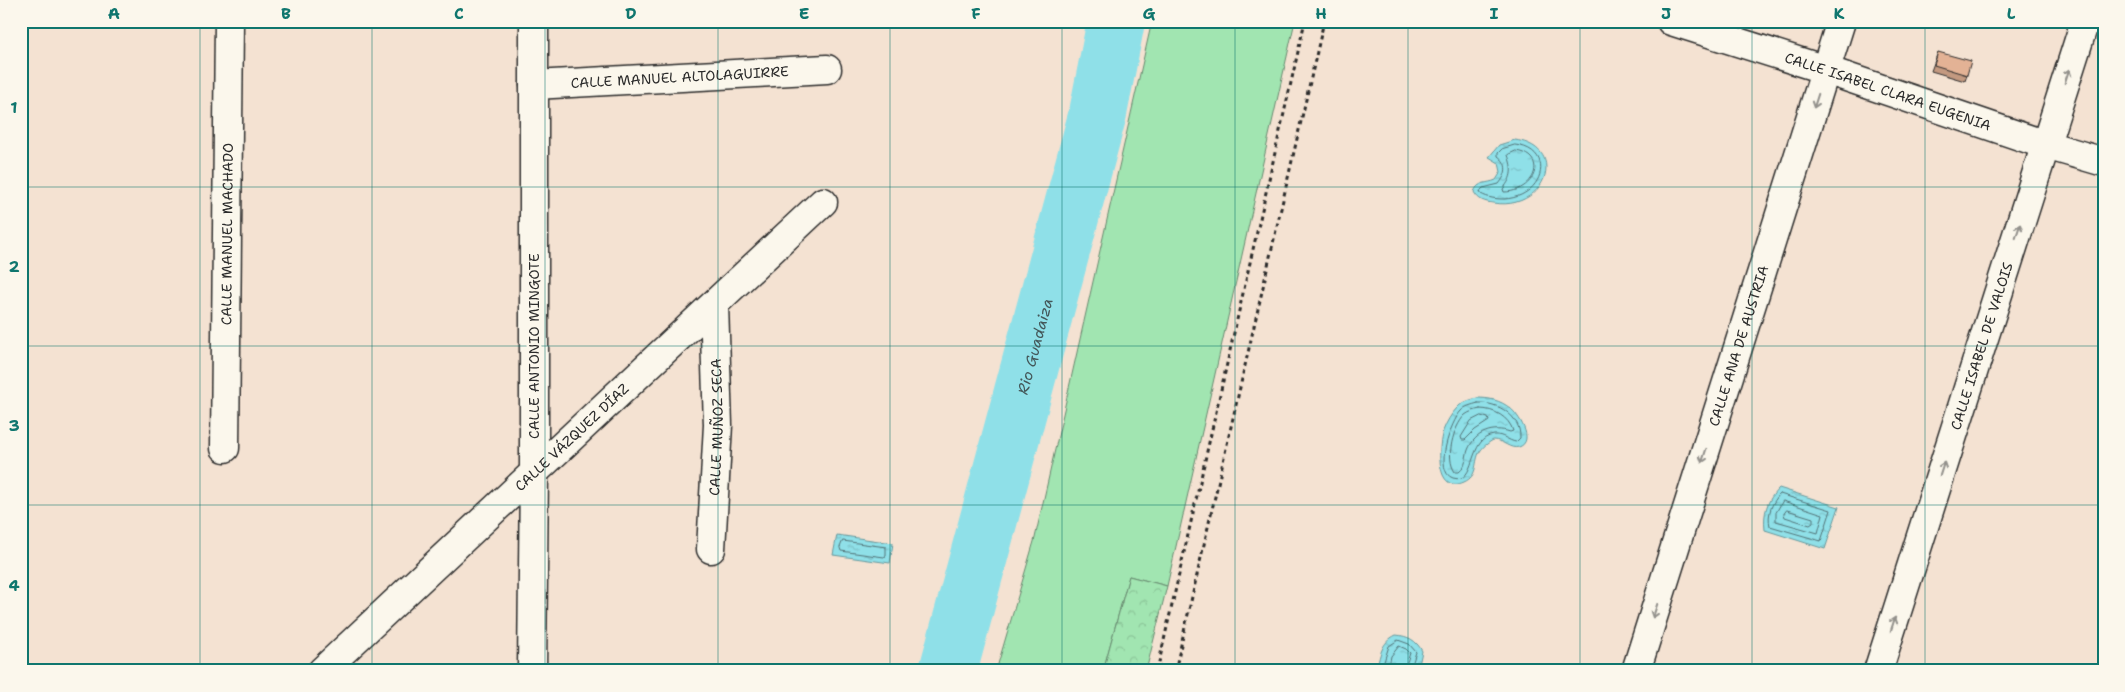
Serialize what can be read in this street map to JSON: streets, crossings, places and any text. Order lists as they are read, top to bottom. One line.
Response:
{"streets":{"street":["CALLE MANUEL ALTOLAGUIRRE","CALLE ISABEL CLARA EUGENIA","CALLE MANUEL MACHADO","CALLE ANTONIO MINGOTE","CALLE ANA DE AUSTRIA","CALLE ISABEL DE VALOIS","CALLE MUÑOZ SECA","CALLE VÁZQUEZ DÍAZ"]},"crossings":[["CALLE MANUEL ALTOLAGUIRRE","CALLE ANTONIO MINGOTE"],["CALLE ISABEL CLARA EUGENIA","CALLE ANA DE AUSTRIA"],["CALLE ISABEL CLARA EUGENIA","CALLE ISABEL DE VALOIS"],["CALLE ANTONIO MINGOTE","CALLE VÁZQUEZ DÍAZ"],["CALLE MUÑOZ SECA","CALLE VÁZQUEZ DÍAZ"]],"one_way":["CALLE ANA DE AUSTRIA","CALLE ISABEL DE VALOIS"],"water":["Rio Guadaiza"],"grid":{"columns":["A","B","C","D","E","F","G","H","I","J","K","L"],"rows":["1","2","3","4"]}}
